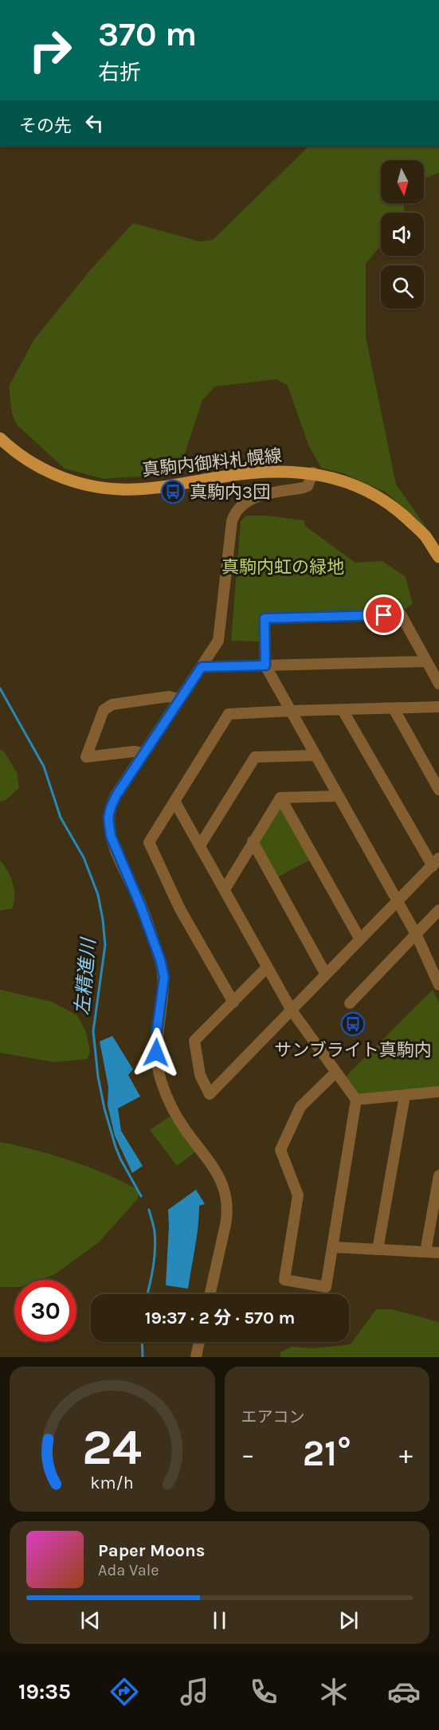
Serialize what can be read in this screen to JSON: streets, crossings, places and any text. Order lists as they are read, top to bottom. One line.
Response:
{"streets":{"main road":["真駒内御料札幌線"]},"water":["左精進川"],"parks":["真駒内虹の緑地"],"places":{"bus stop":["真駒内3団","サンブライト真駒内"]},"north":"bottom","page":{"turn":["370 m","右折"],"then":"その先","limit":"30","trip":"19:37 · 2 分 · 570 m","tile":"エアコン","heat":["−","21°","+"],"song":["Paper Moons","Ada Vale"],"tabs":"19:35","gauge":["24","km/h"]}}
